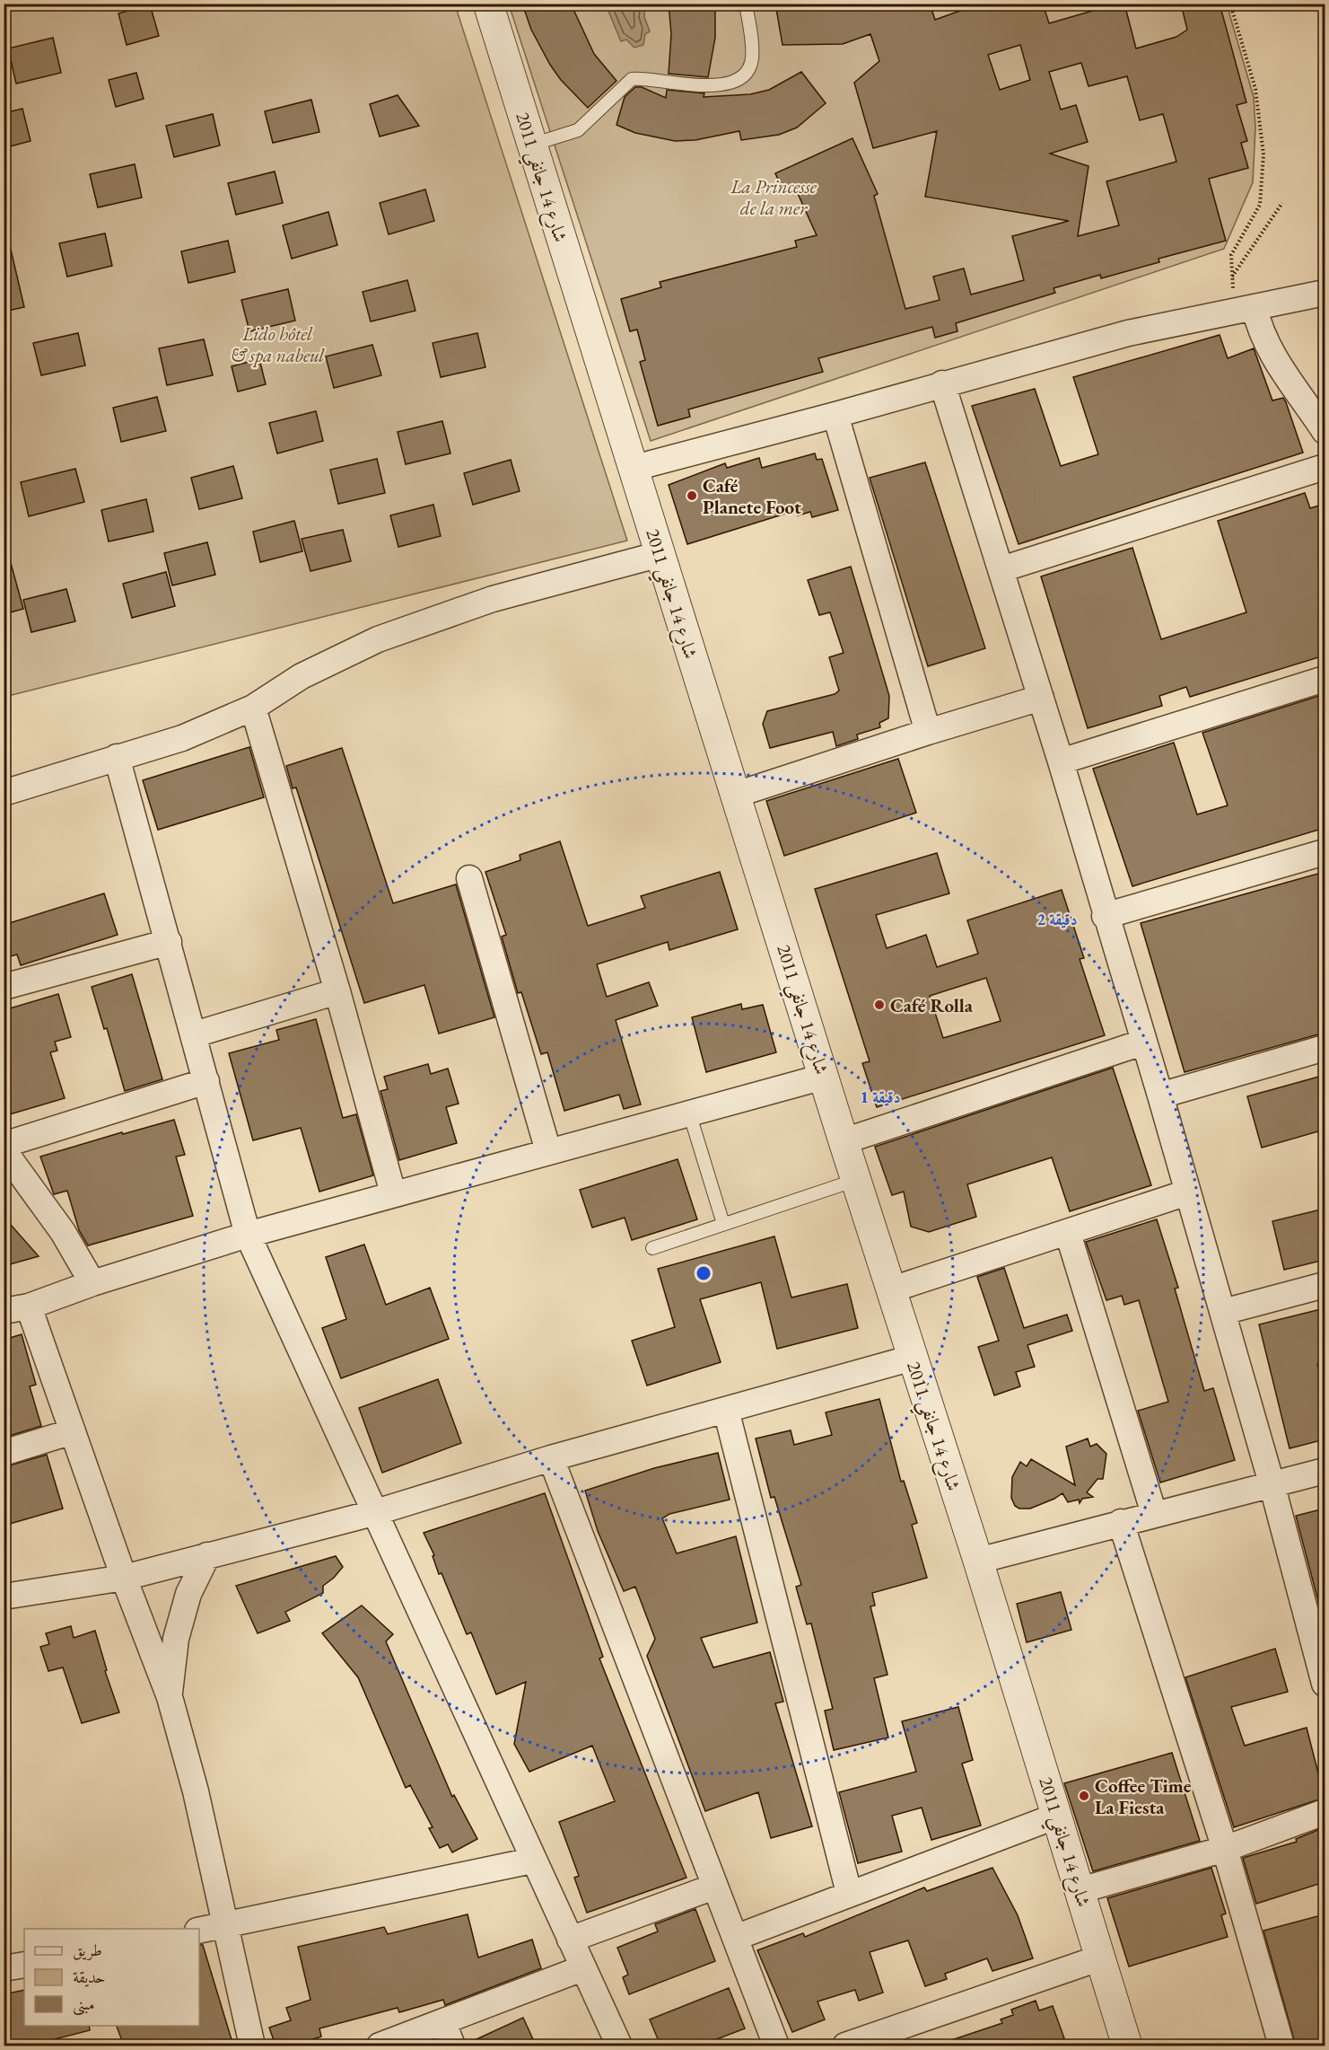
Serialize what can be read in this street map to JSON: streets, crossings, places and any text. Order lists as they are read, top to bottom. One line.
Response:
{"streets":{"street":["شارع 14 جانفي 2011"]},"parks":["La Princesse de la mer","Lido hôtel & spa nabeul"],"places":["Café Planete Foot","Café Rolla","Coffee Time La Fiesta"],"legend":["طريق","حديقة","مبنى"],"rings":["2 دقيقة","1 دقيقة"]}
